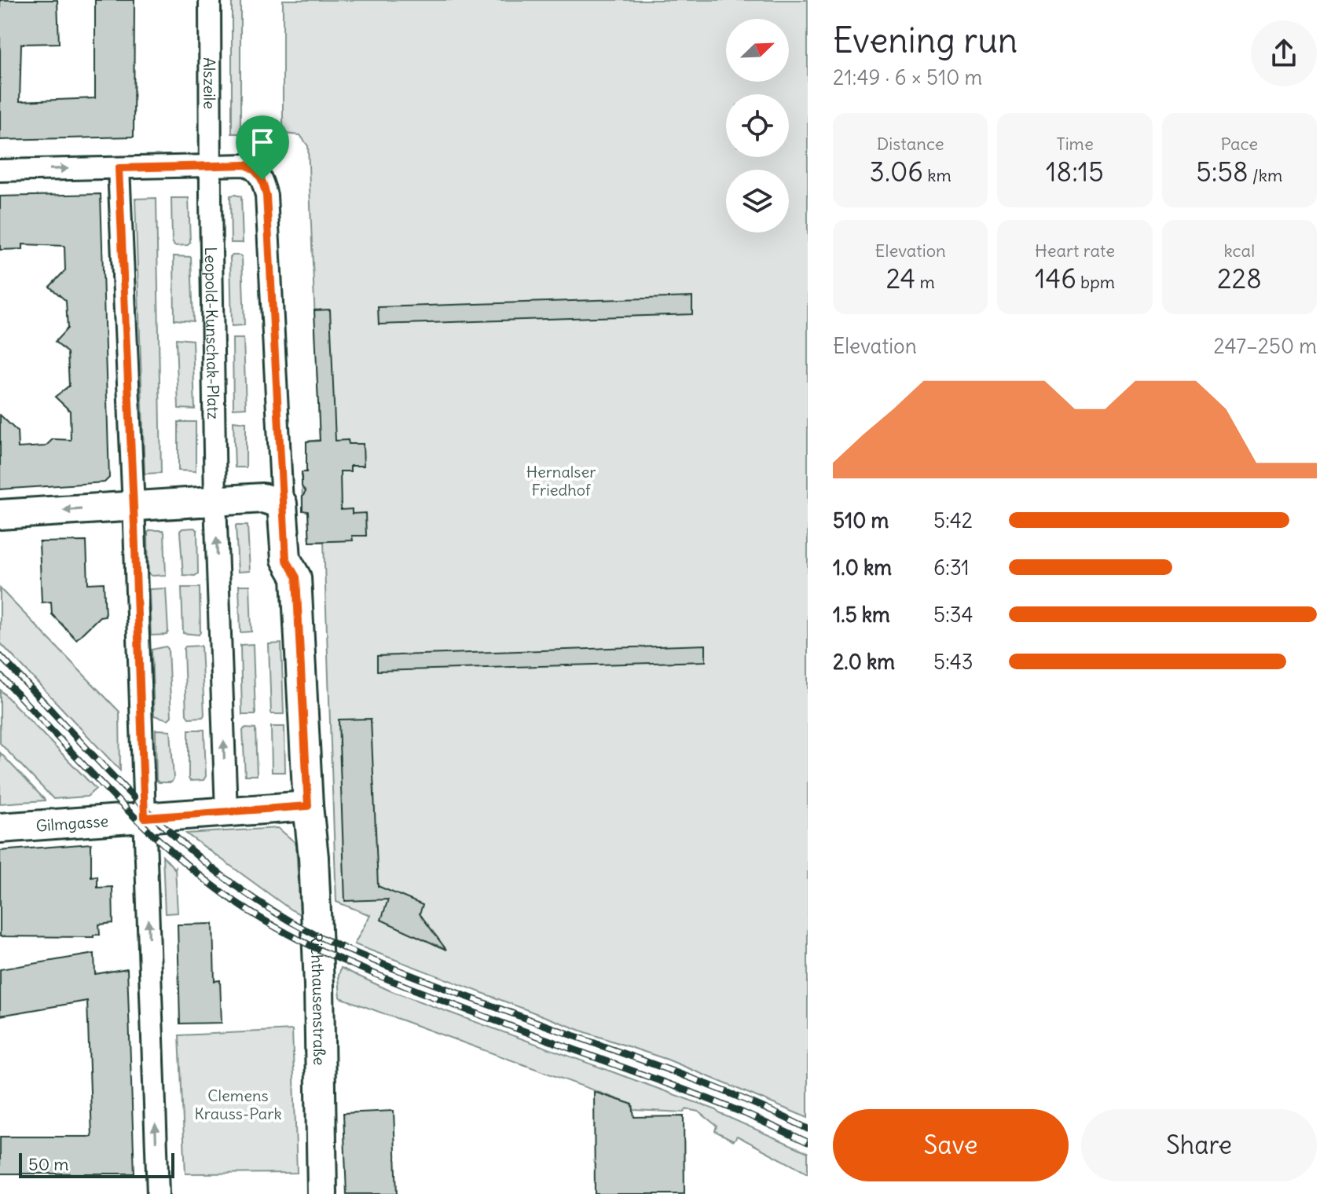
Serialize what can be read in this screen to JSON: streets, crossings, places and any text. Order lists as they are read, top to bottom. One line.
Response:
{"streets":{"street":["Alszeile","Leopold-Kunschak-Platz","Gilmgasse","Richthausenstraße"]},"crossings":[["Alszeile","Leopold-Kunschak-Platz"]],"parks":["Hernalser Friedhof","Clemens Krauss-Park"],"scale_bar":"50 m","north":"top right","page":{"heading":["Evening run","21:49 · 6 × 510 m"],"stats":[["Distance","3.06 km"],["Time","18:15"],["Pace","5:58 /km"],["Elevation","24 m"],["Heart rate","146 bpm"],["kcal","228"]],"chart":["Elevation","247–250 m"],"list":[{"name":"510 m","note":"5:42"},{"name":"1.0 km","note":"6:31"},{"name":"1.5 km","note":"5:34"},{"name":"2.0 km","note":"5:43"}],"buttons":["Save","Share"],"scale":"50 m"}}
